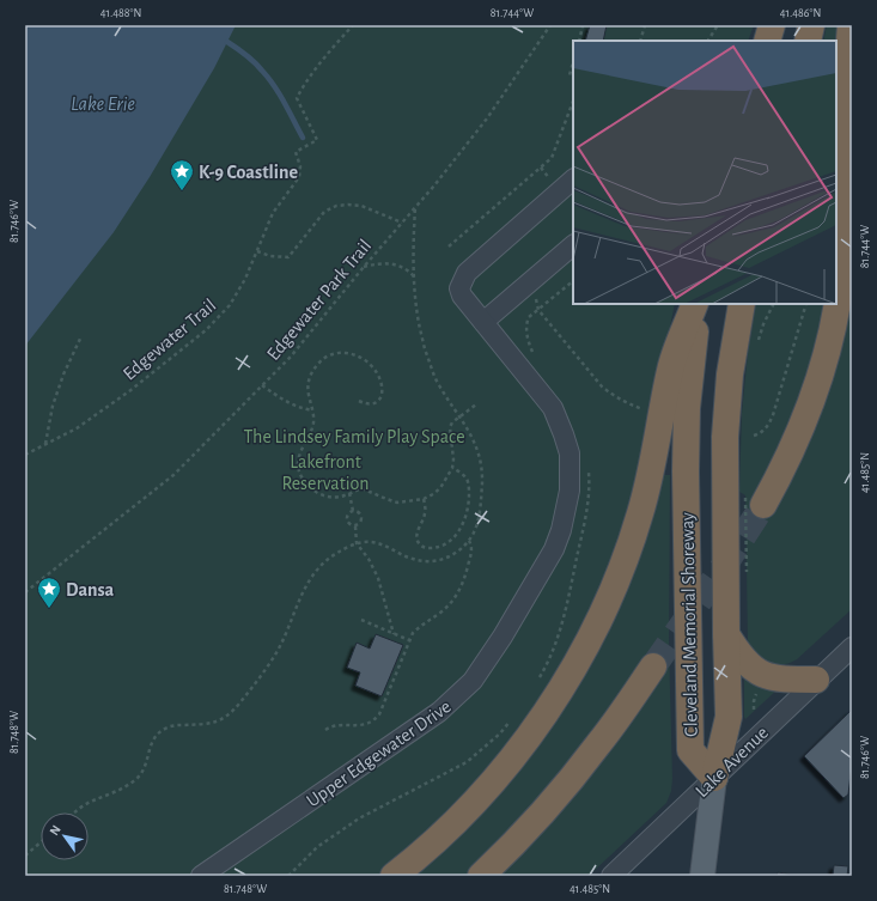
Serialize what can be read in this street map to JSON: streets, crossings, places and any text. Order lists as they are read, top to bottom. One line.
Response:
{"streets":{"highway":["Cleveland Memorial Shoreway"],"street":["Upper Edgewater Drive","Lake Avenue"],"path":["Edgewater Park Trail","Edgewater Trail"]},"crossings":[["Cleveland Memorial Shoreway","Lake Avenue"]],"water":["Lake Erie"],"parks":["The Lindsey Family Play Space","Lakefront Reservation"],"places":{"place":["K-9 Coastline","Dansa"]},"north":"top left","coordinates":["41.488°N","81.744°W","41.486°N","81.746°W","41.485°N","81.748°W"]}
